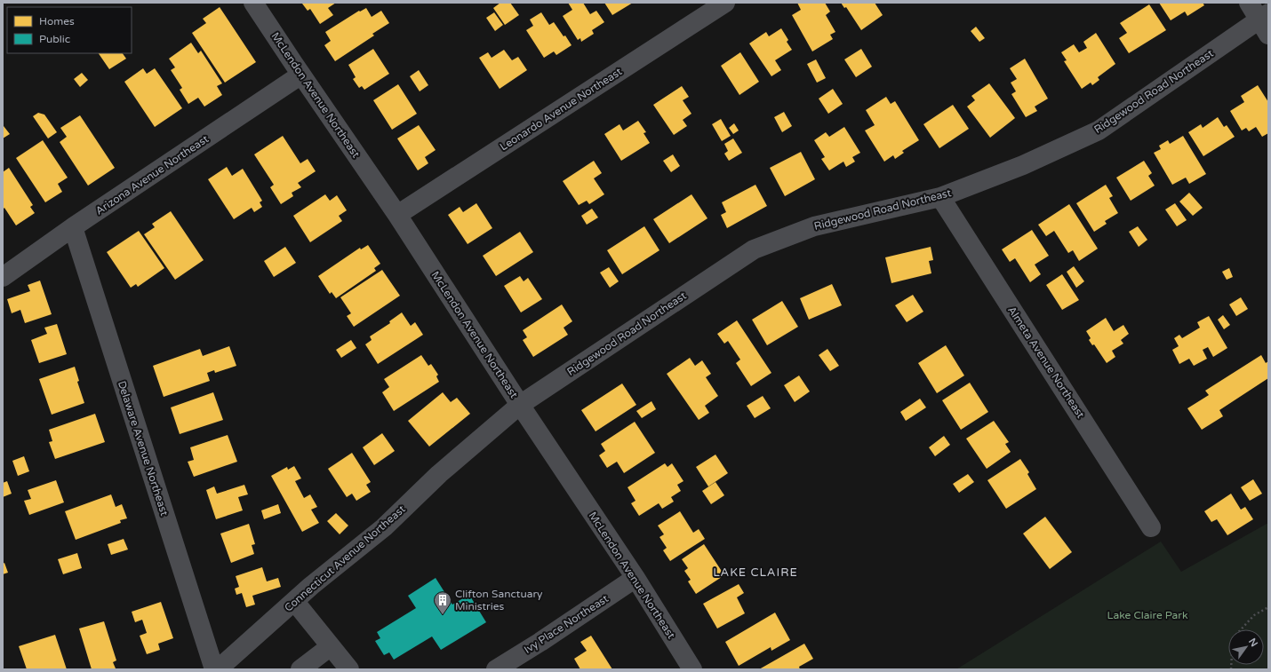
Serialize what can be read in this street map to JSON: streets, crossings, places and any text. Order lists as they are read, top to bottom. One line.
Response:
{"streets":{"street":["Ridgewood Road Northeast","McLendon Avenue Northeast","Leonardo Avenue Northeast","Arizona Avenue Northeast","Almeta Avenue Northeast","Delaware Avenue Northeast","Connecticut Avenue Northeast","Ivy Place Northeast"]},"crossings":[["Ridgewood Road Northeast","McLendon Avenue Northeast"],["Ridgewood Road Northeast","Almeta Avenue Northeast"],["Ridgewood Road Northeast","Connecticut Avenue Northeast"],["McLendon Avenue Northeast","Leonardo Avenue Northeast"],["McLendon Avenue Northeast","Arizona Avenue Northeast"],["McLendon Avenue Northeast","Connecticut Avenue Northeast"],["McLendon Avenue Northeast","Ivy Place Northeast"],["Arizona Avenue Northeast","Delaware Avenue Northeast"]],"districts":["LAKE CLAIRE"],"parks":["Lake Claire Park"],"places":{"building":["Clifton Sanctuary Ministries"]},"legend":["Homes","Public"],"north":"top right"}
